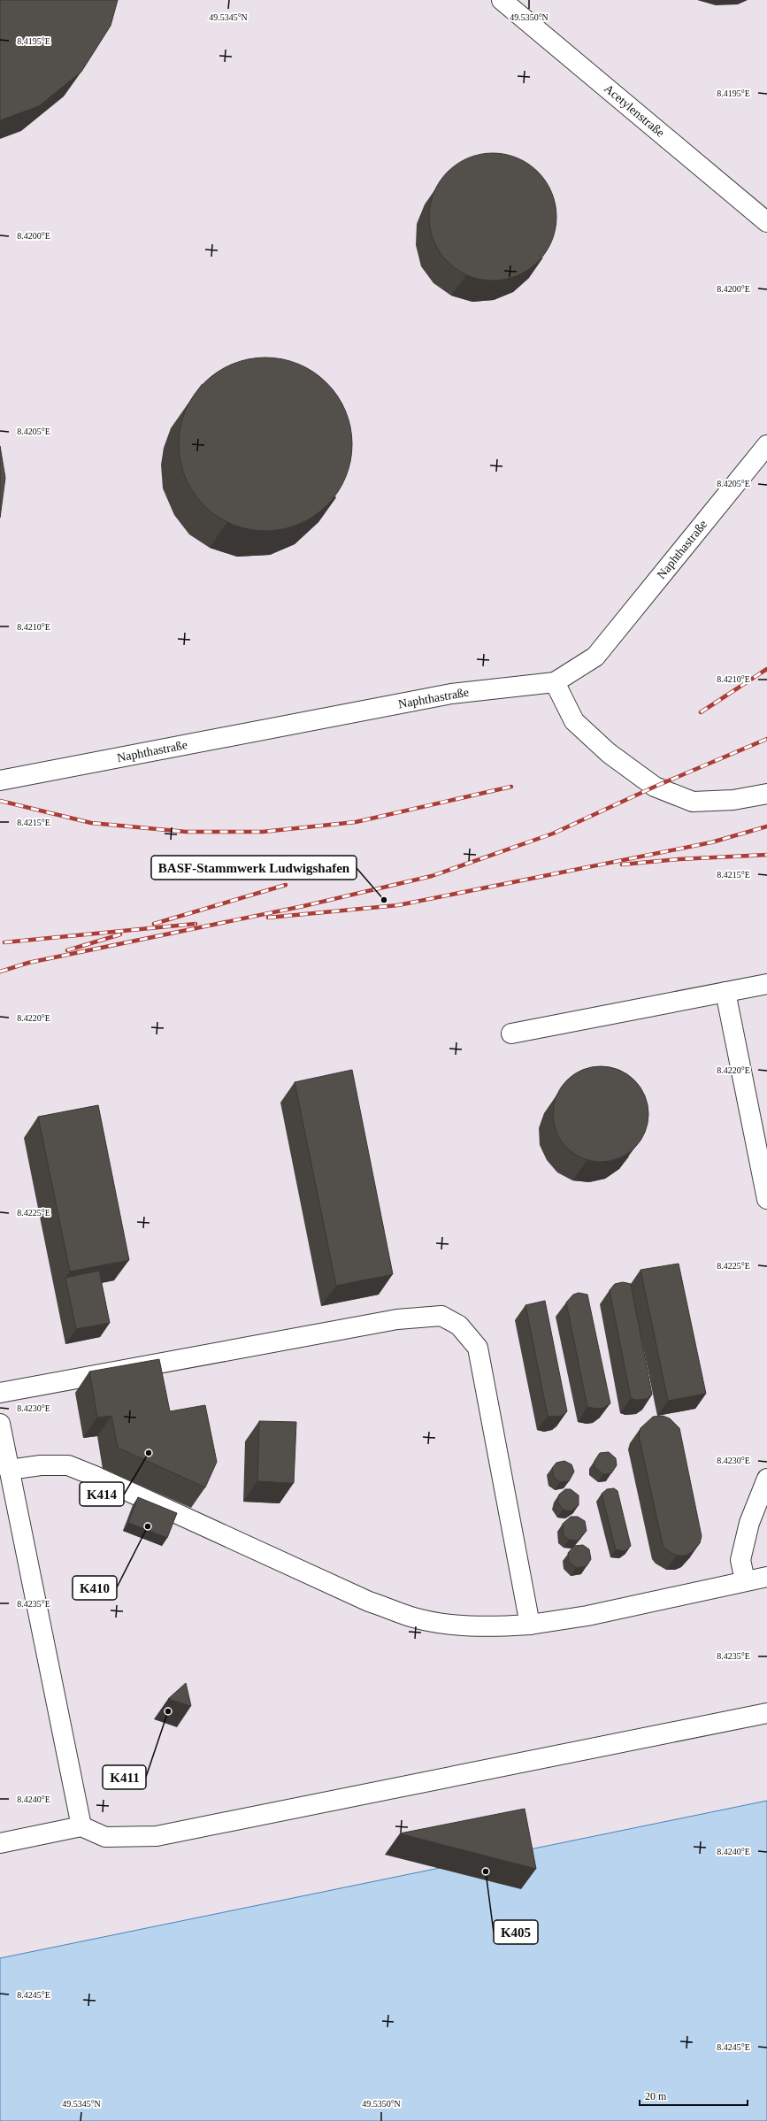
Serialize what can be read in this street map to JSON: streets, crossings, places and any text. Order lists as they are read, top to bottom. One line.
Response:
{"streets":{"street":["Acetylenstraße","Naphthastraße"]},"places":["BASF-Stammwerk Ludwigshafen","K414","K410","K411","K405"],"scale_bar":"20 m","coordinates":["49.5345°N","49.5350°N","8.4195°E","8.4200°E","8.4205°E","8.4210°E","8.4215°E","8.4220°E","8.4225°E","8.4230°E","8.4235°E","8.4240°E","8.4245°E"]}
